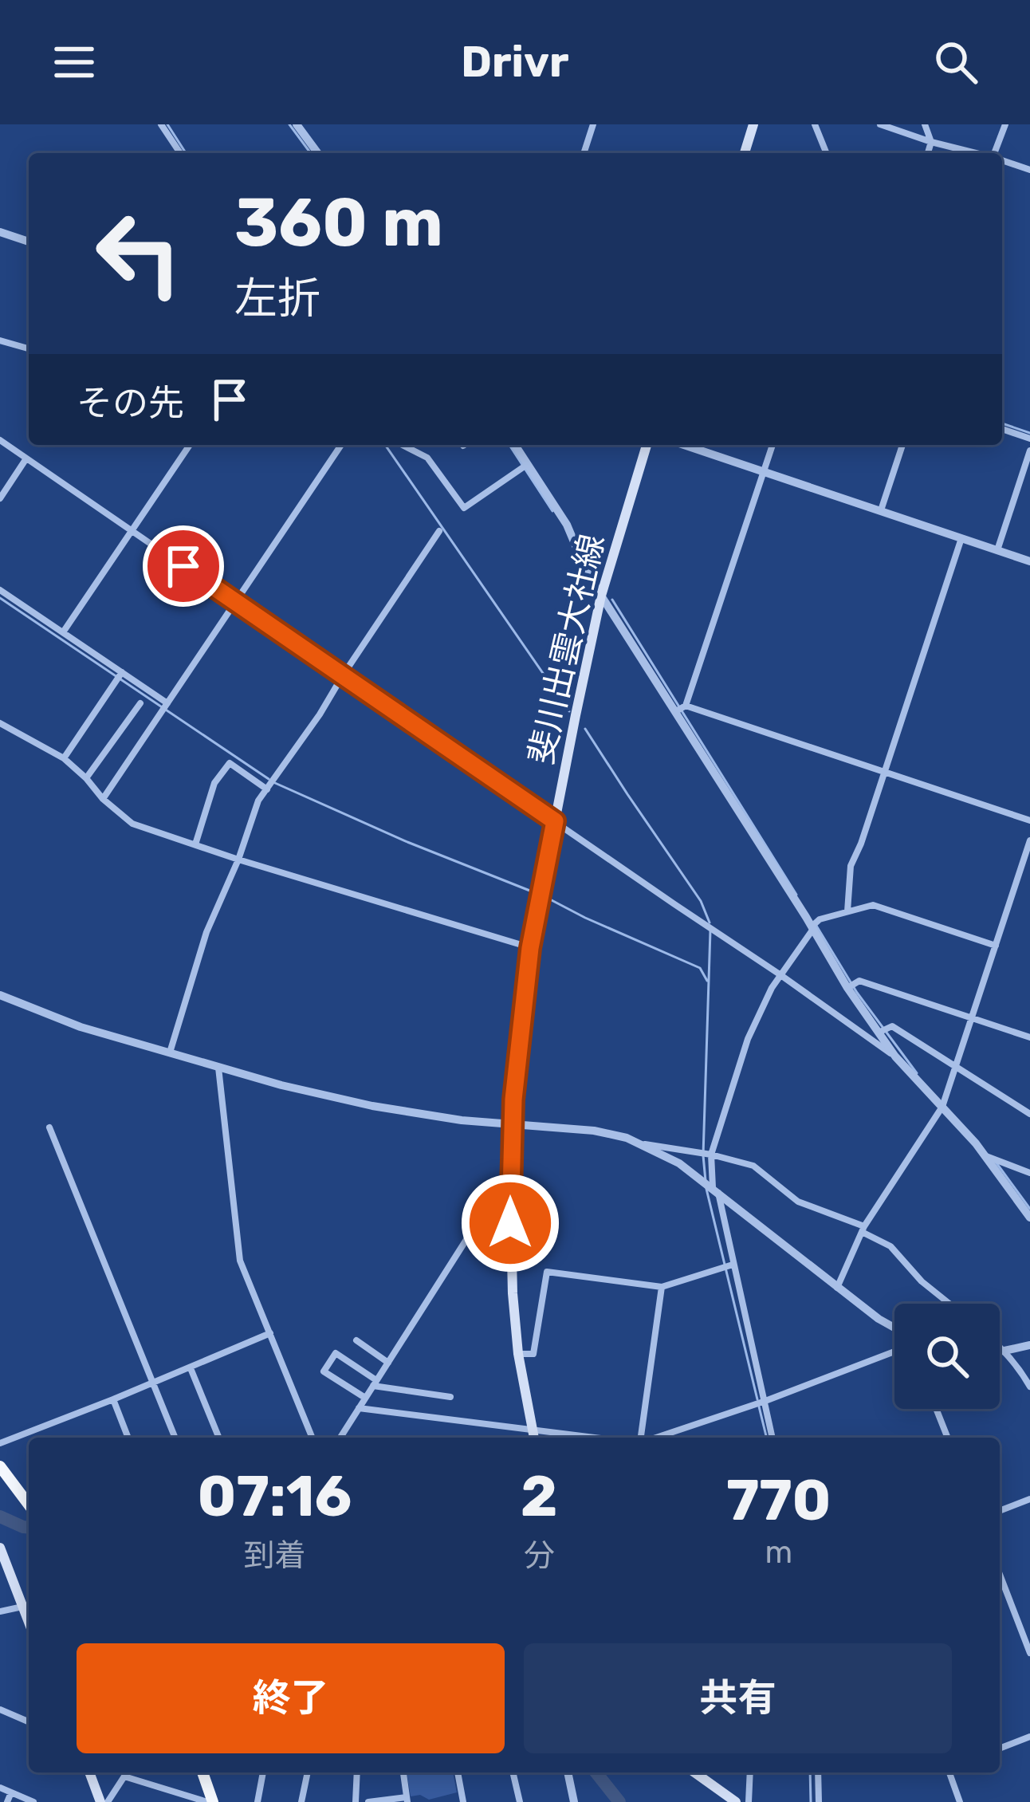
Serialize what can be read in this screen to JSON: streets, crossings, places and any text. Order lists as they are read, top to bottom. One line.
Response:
{"streets":{"main road":["斐川出雲大社線"]},"page":{"header":"Drivr","turn":["360 m","左折"],"then":"その先","eta":["07:16","到着","2","分","770","m"],"buttons":["終了","共有"]}}
